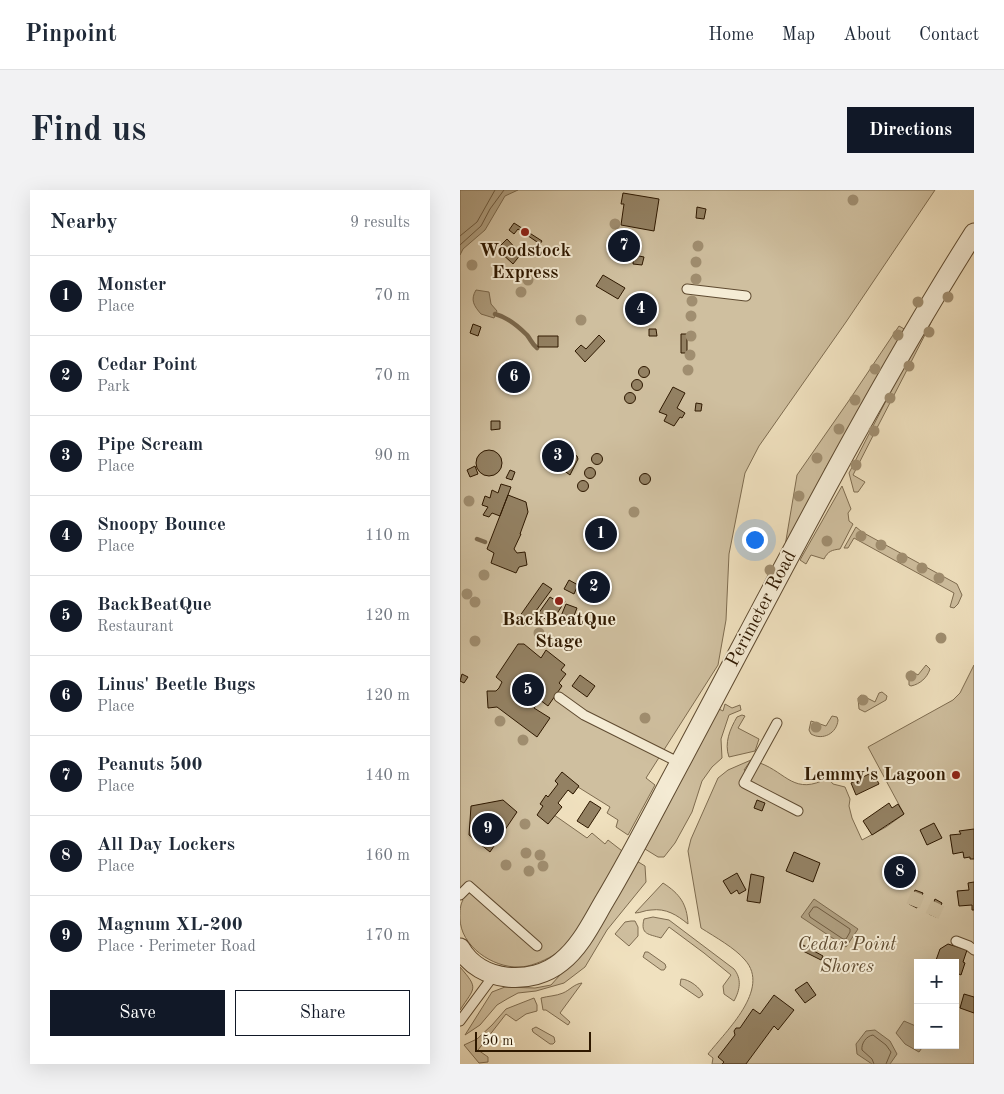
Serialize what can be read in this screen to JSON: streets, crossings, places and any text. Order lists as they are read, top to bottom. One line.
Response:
{"streets":{"street":["Perimeter Road"]},"parks":["Cedar Point Shores"],"places":["Woodstock Express","BackBeatQue Stage","Lemmy's Lagoon"],"scale_bar":"50 m","page":{"header":"Pinpoint","nav":["Home","Map","About","Contact"],"buttons":["Directions",["Save","Share"]],"title":"Find us","heading":["Nearby","9 results"],"pins":["7","4","6","3","1","2","5","9","8"],"list":[{"mark":"1","name":"Monster","note":"Place","value":"70 m"},{"mark":"2","name":"Cedar Point","note":"Park","value":"70 m"},{"mark":"3","name":"Pipe Scream","note":"Place","value":"90 m"},{"mark":"4","name":"Snoopy Bounce","note":"Place","value":"110 m"},{"mark":"5","name":"BackBeatQue","note":"Restaurant","value":"120 m"},{"mark":"6","name":"Linus' Beetle Bugs","note":"Place","value":"120 m"},{"mark":"7","name":"Peanuts 500","note":"Place","value":"140 m"},{"mark":"8","name":"All Day Lockers","note":"Place","value":"160 m"},{"mark":"9","name":"Magnum XL-200","note":"Place · Perimeter Road","value":"170 m"}],"map_buttons":["+","−"],"scale":"50 m"}}
